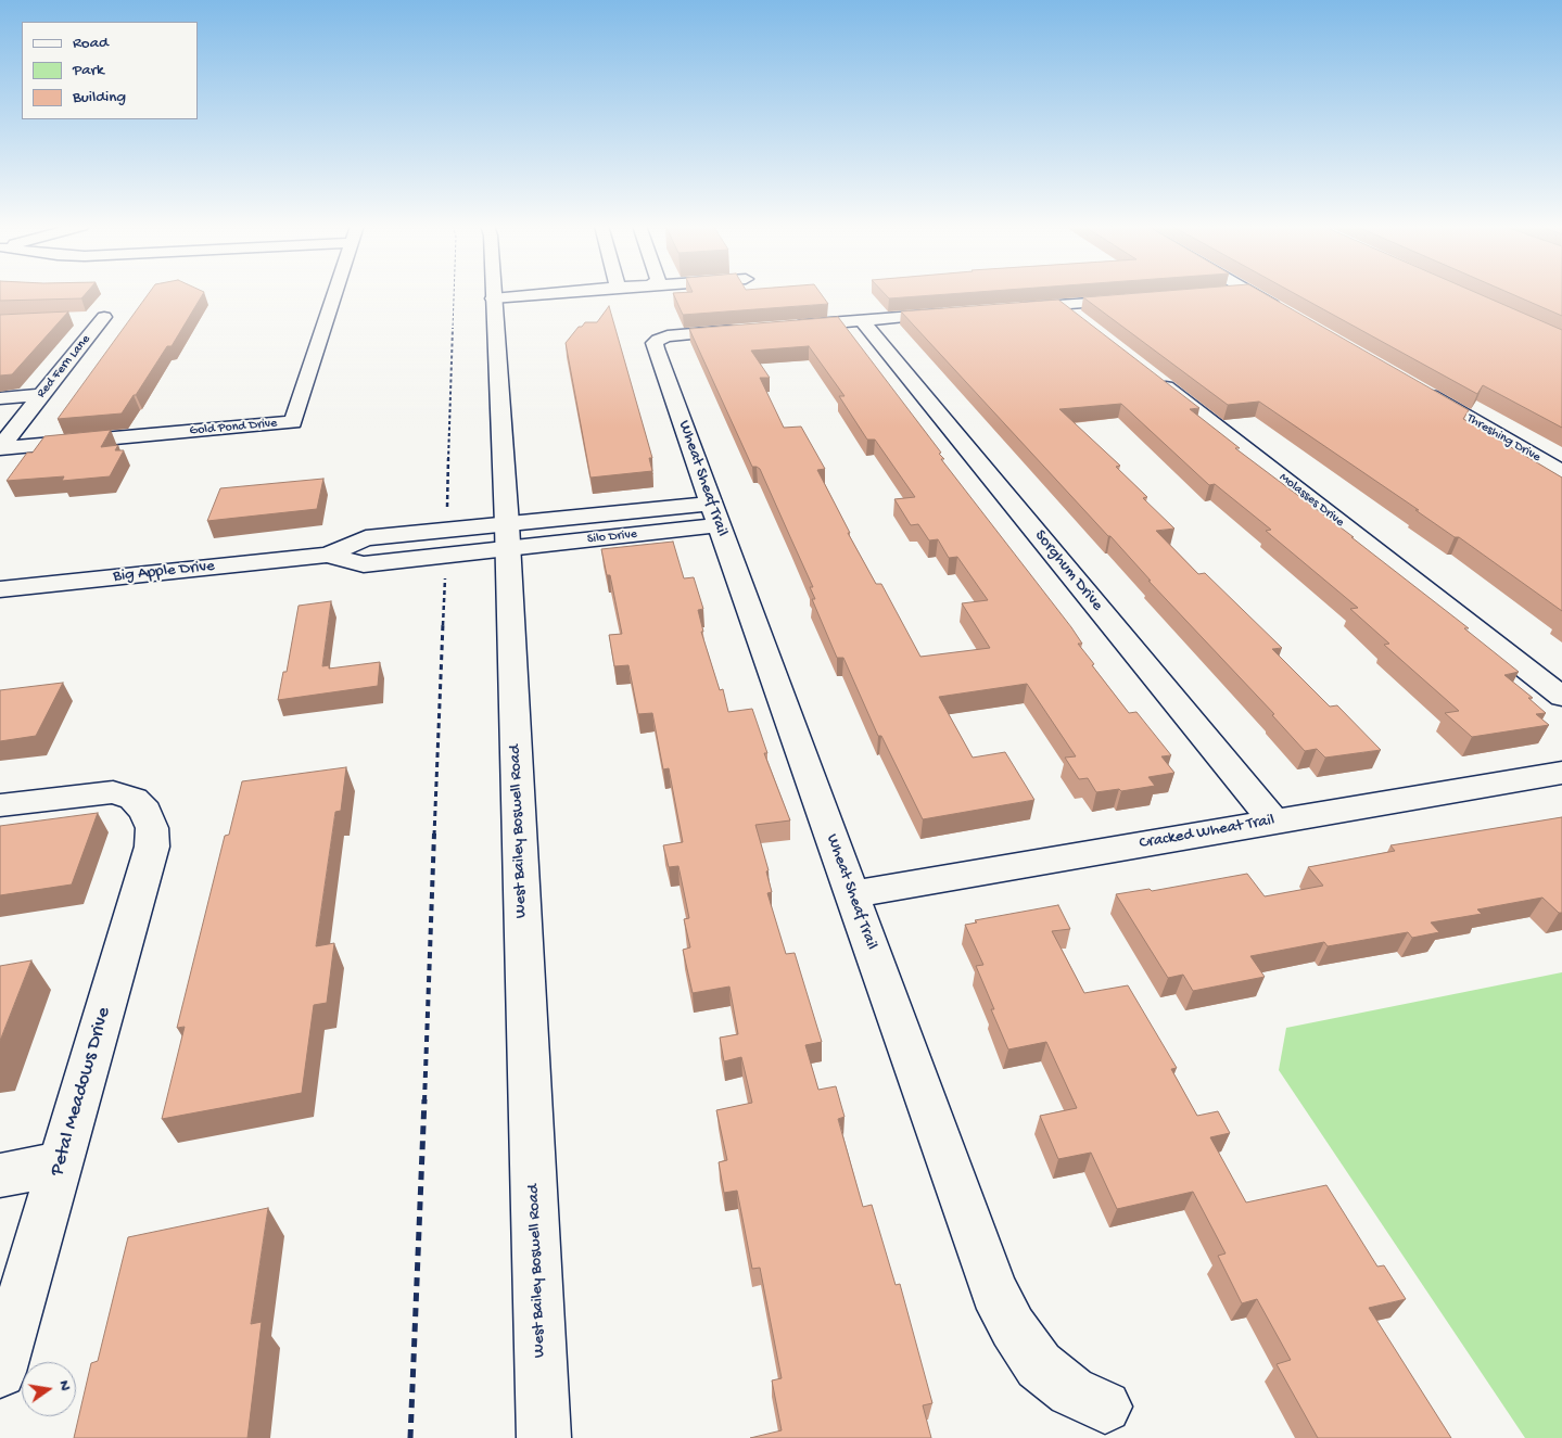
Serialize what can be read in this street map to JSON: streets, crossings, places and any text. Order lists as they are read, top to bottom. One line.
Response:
{"streets":{"street":["Red Fern Lane","Gold Pond Drive","Threshing Drive","Wheat Sheaf Trail","Molasses Drive","Silo Drive","Sorghum Drive","Big Apple Drive","West Bailey Boswell Road","Cracked Wheat Trail","Petal Meadows Drive"]},"crossings":[["Red Fern Lane","Gold Pond Drive"],["Wheat Sheaf Trail","Silo Drive"],["Wheat Sheaf Trail","Cracked Wheat Trail"],["Silo Drive","Big Apple Drive"],["Silo Drive","West Bailey Boswell Road"],["Sorghum Drive","Cracked Wheat Trail"],["Big Apple Drive","West Bailey Boswell Road"]],"legend":["Road","Park","Building"],"north":"right"}
